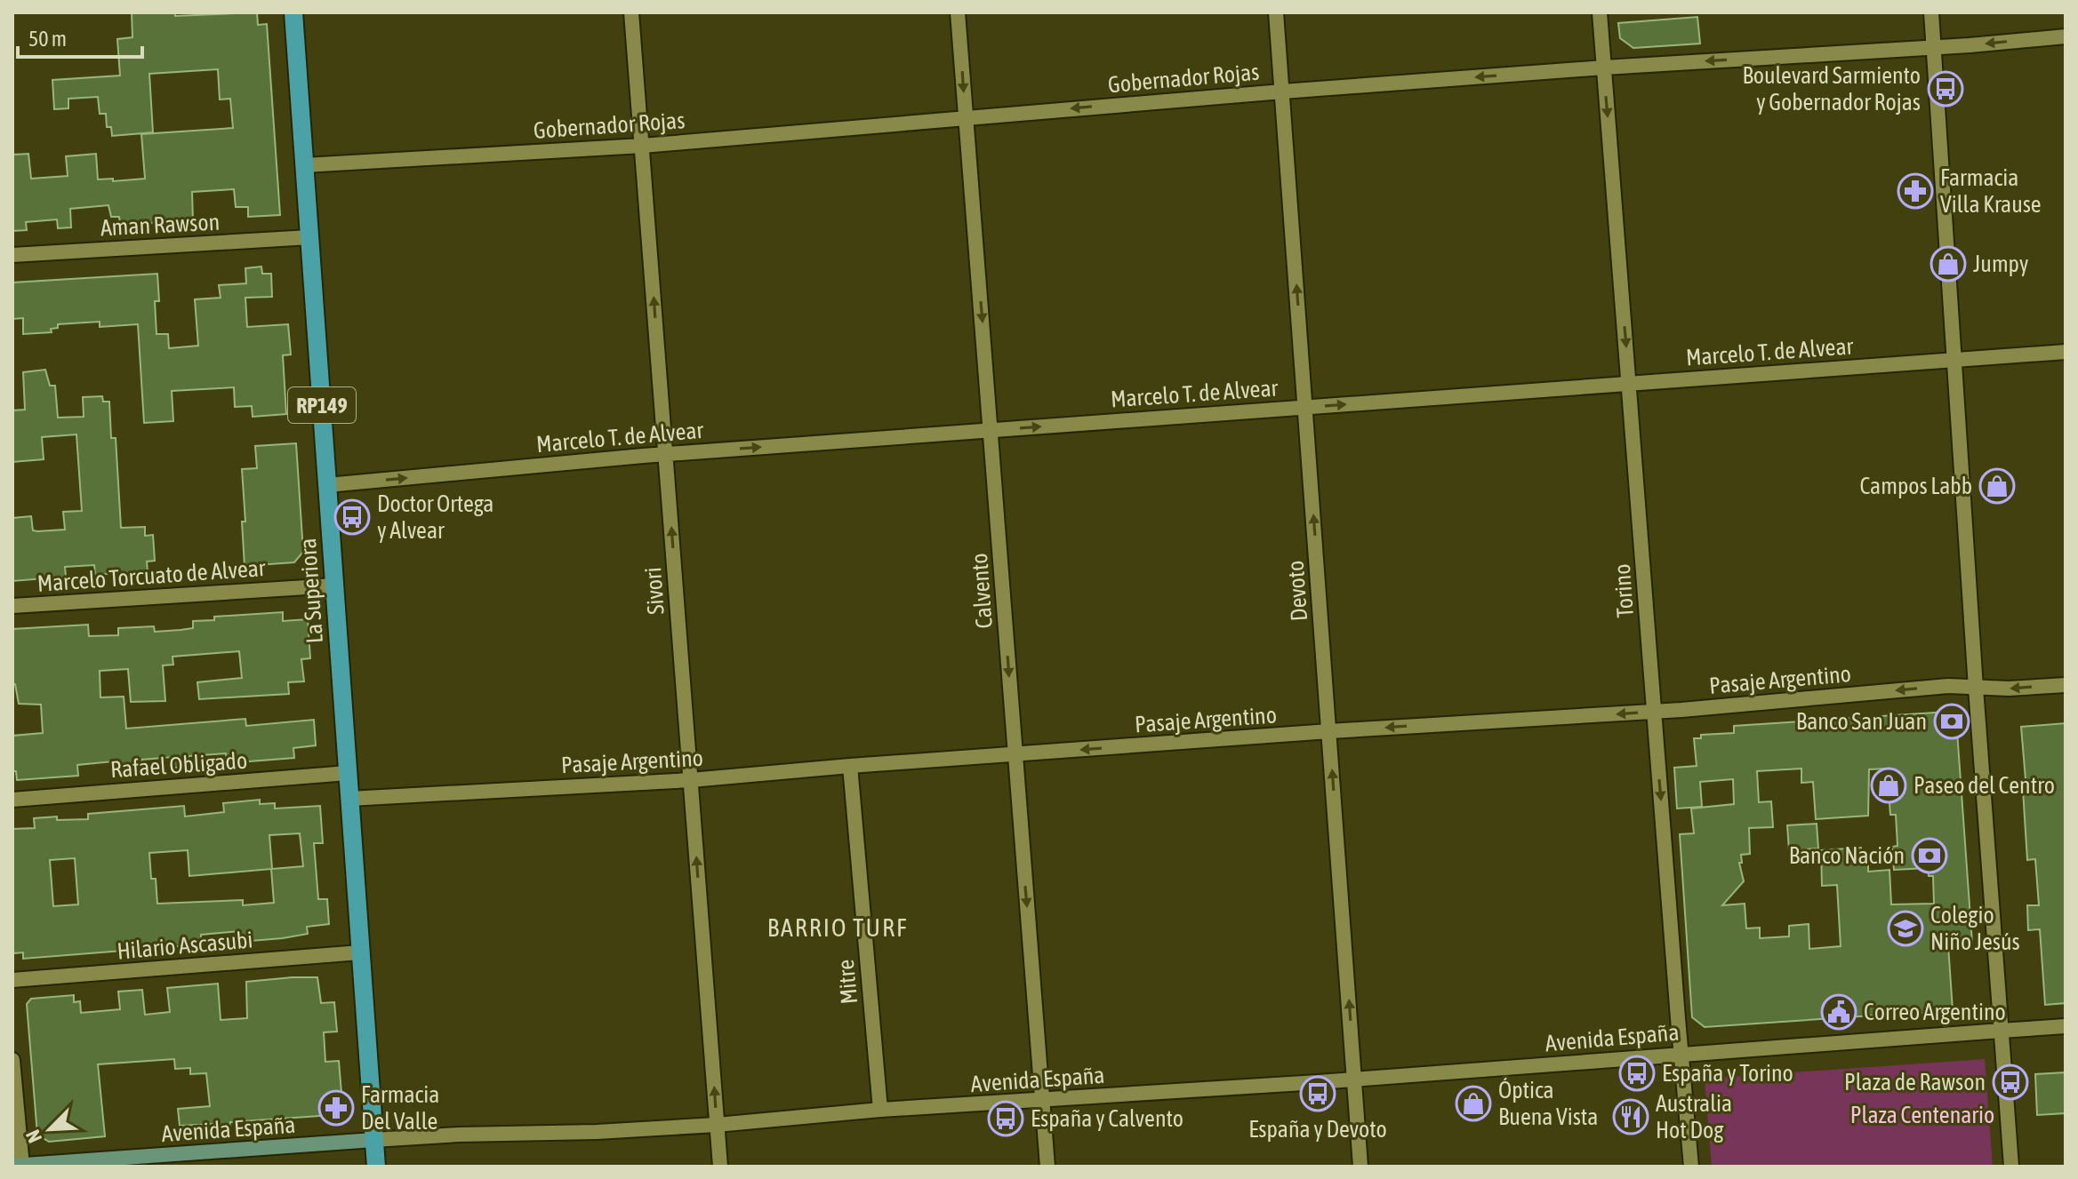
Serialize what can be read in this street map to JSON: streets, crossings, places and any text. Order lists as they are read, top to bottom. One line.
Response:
{"streets":{"main road":["RP149","La Superiora","Avenida España"],"street":["Gobernador Rojas","Aman Rawson","Marcelo T. de Alvear","Marcelo Torcuato de Alvear","Sivori","Calvento","Devoto","Torino","Pasaje Argentino","Rafael Obligado","Hilario Ascasubi","Mitre"]},"crossings":[["Gobernador Rojas","La Superiora"],["Gobernador Rojas","Sivori"],["Gobernador Rojas","Calvento"],["Gobernador Rojas","Devoto"],["Gobernador Rojas","Torino"],["Aman Rawson","La Superiora"],["Marcelo T. de Alvear","La Superiora"],["Marcelo T. de Alvear","Sivori"],["Marcelo T. de Alvear","Calvento"],["Marcelo T. de Alvear","Devoto"],["Marcelo T. de Alvear","Torino"],["Marcelo Torcuato de Alvear","La Superiora"],["La Superiora","Pasaje Argentino"],["La Superiora","Rafael Obligado"],["La Superiora","Hilario Ascasubi"],["La Superiora","Avenida España"],["Sivori","Pasaje Argentino"],["Sivori","Avenida España"],["Calvento","Pasaje Argentino"],["Calvento","Avenida España"],["Devoto","Pasaje Argentino"],["Devoto","Avenida España"],["Torino","Pasaje Argentino"],["Torino","Avenida España"],["Pasaje Argentino","Mitre"],["Mitre","Avenida España"]],"one_way":["Gobernador Rojas","Marcelo T. de Alvear","Sivori","Calvento","Devoto","Torino","Pasaje Argentino"],"districts":["BARRIO TURF"],"parks":["Plaza Centenario"],"places":{"bus stop":["Boulevard Sarmiento y Gobernador Rojas","Doctor Ortega y Alvear","España y Torino","Plaza de Rawson","España y Devoto","España y Calvento"],"pharmacy":["Farmacia Villa Krause","Farmacia Del Valle"],"shop":["Jumpy","Campos Labb","Paseo del Centro","Óptica Buena Vista"],"bank":["Banco San Juan","Banco Nación"],"school or university":["Colegio Niño Jesús"],"public building":["Correo Argentino"],"restaurant":["Australia Hot Dog"]},"scale_bar":"50 m","north":"bottom left"}
